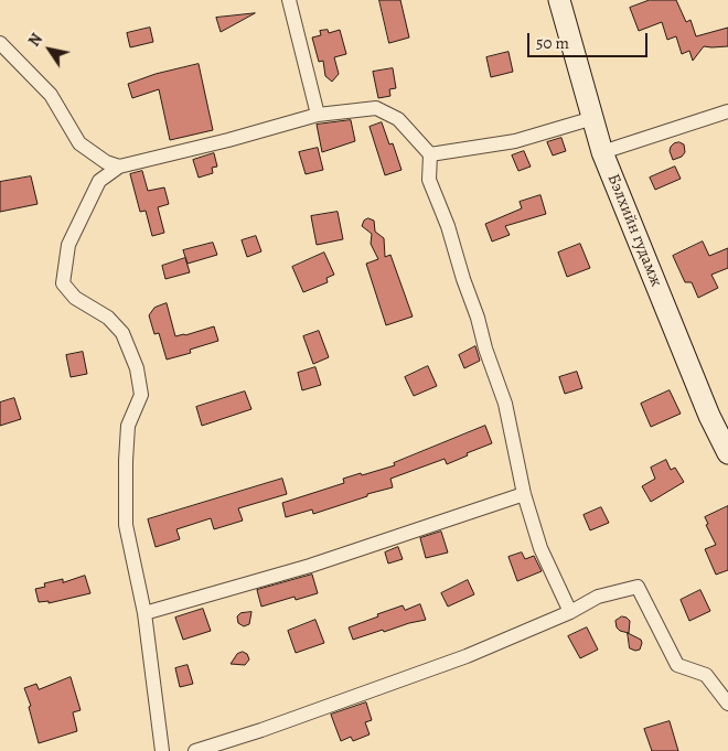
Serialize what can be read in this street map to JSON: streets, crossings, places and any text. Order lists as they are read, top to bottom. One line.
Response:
{"streets":{"main road":["Бэлхийн гудамж"]},"scale_bar":"50 m","north":"top left"}
